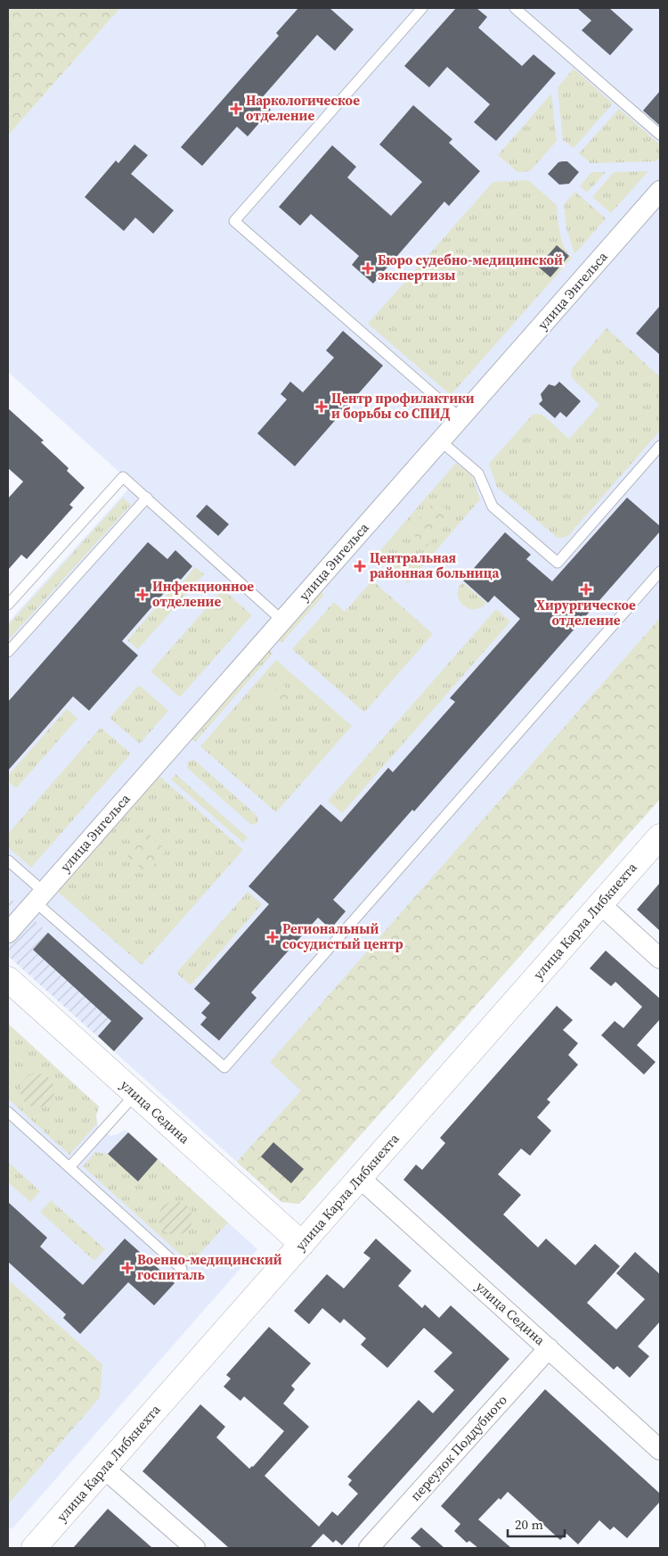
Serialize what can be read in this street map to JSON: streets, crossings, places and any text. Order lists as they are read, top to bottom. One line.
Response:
{"streets":{"street":["улица Энгельса","улица Карла Либкнехта","улица Седина","переулок Поддубного"]},"crossings":[["улица Карла Либкнехта","улица Седина"],["улица Седина","переулок Поддубного"]],"places":{"health":["Наркологическое отделение","Бюро судебно-медицинской экспертизы","Центр профилактики и борьбы со СПИД","Центральная районная больница","Хирургическое отделение","Инфекционное отделение","Региональный сосудистый центр","Военно-медицинский госпиталь"]},"scale_bar":"20 m"}
